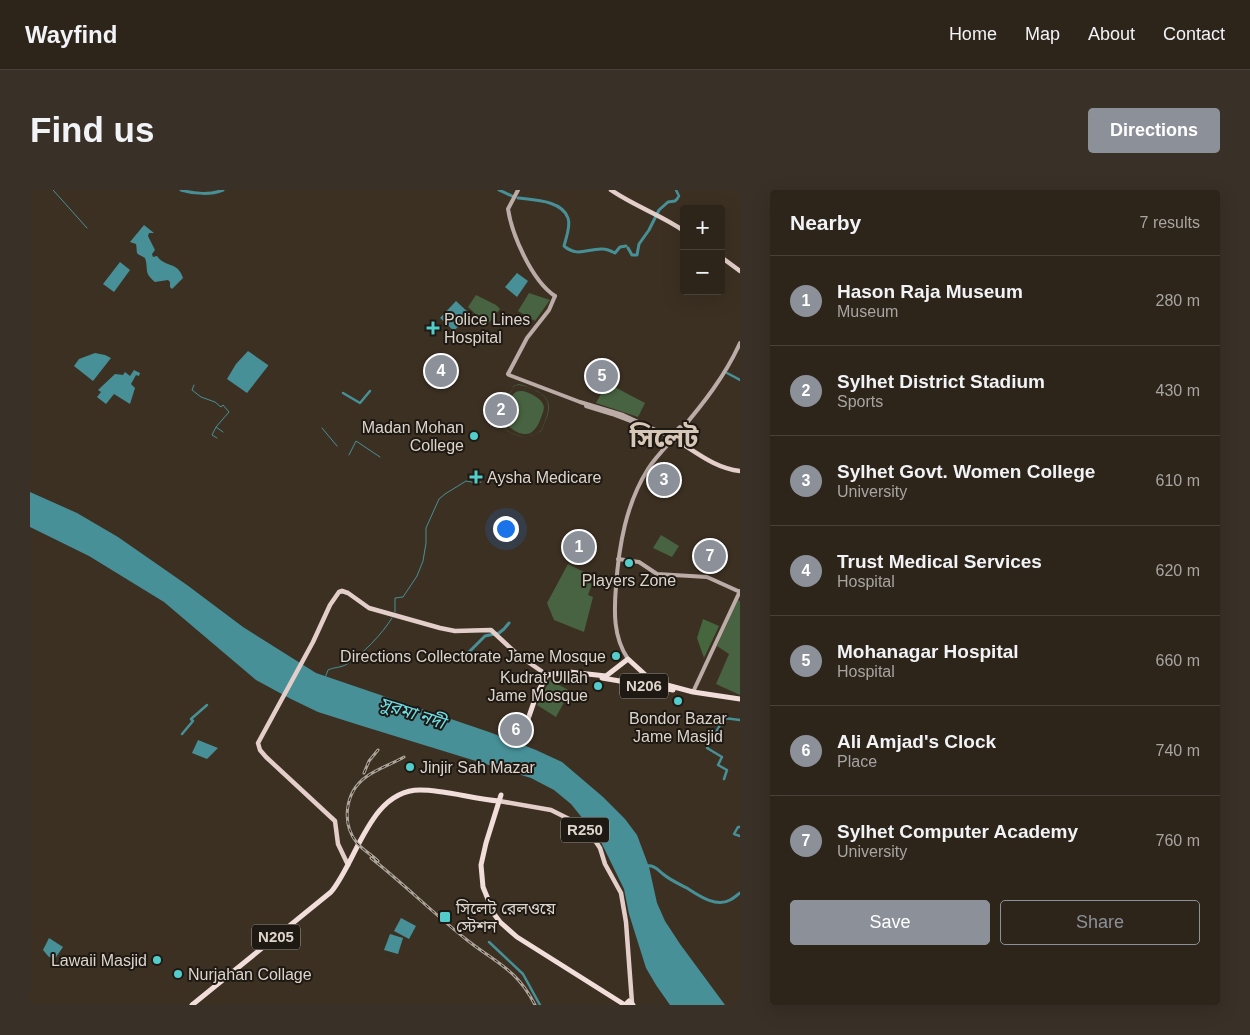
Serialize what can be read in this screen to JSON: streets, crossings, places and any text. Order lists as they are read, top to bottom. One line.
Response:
{"streets":{"highway":["N206","N205"],"main road":["R250"]},"crossings":[["R250","N205"]],"districts":["সিলেট"],"water":["সুরমা নদী"],"places":{"health":["Police Lines Hospital","Aysha Medicare"],"other":["Madan Mohan College","Players Zone","Directions Collectorate Jame Mosque","Kudrat Ullah Jame Mosque","Bondor Bazar Jame Masjid","Jinjir Sah Mazar","Lawaii Masjid","Nurjahan Collage"],"transit":["সিলেট রেলওয়ে স্টেশন"]},"page":{"header":"Wayfind","nav":["Home","Map","About","Contact"],"buttons":["Directions",["Save","Share"]],"title":"Find us","heading":["Nearby","7 results"],"map_buttons":["+","−"],"list":[{"mark":"1","name":"Hason Raja Museum","note":"Museum","value":"280 m"},{"mark":"2","name":"Sylhet District Stadium","note":"Sports","value":"430 m"},{"mark":"3","name":"Sylhet Govt. Women College","note":"University","value":"610 m"},{"mark":"4","name":"Trust Medical Services","note":"Hospital","value":"620 m"},{"mark":"5","name":"Mohanagar Hospital","note":"Hospital","value":"660 m"},{"mark":"6","name":"Ali Amjad's Clock","note":"Place","value":"740 m"},{"mark":"7","name":"Sylhet Computer Academy","note":"University","value":"760 m"}],"pins":["4","5","2","3","1","7","6"]}}
